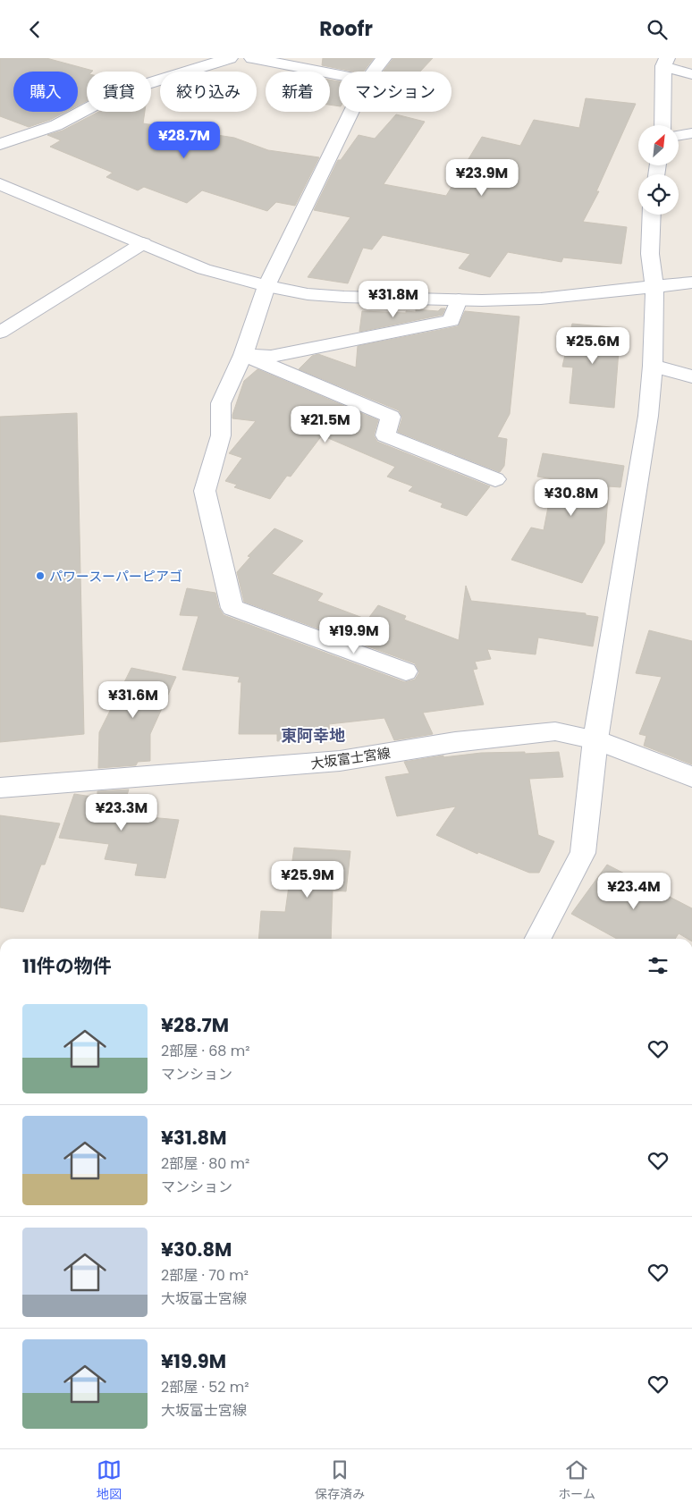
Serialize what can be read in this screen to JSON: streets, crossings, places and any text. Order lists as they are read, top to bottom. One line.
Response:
{"streets":{"street":["大坂富士宮線"]},"districts":["東阿幸地"],"places":["パワースーパーピアゴ"],"north":"top right","page":{"header":"Roofr","chip":["購入","賃貸","絞り込み","新着","マンション"],"price":["¥28.7M","¥23.9M","¥31.8M","¥25.6M","¥21.5M","¥30.8M","¥19.9M","¥31.6M","¥23.3M","¥25.9M","¥23.4M"],"heading":"11件の物件","list":[{"name":"¥28.7M","note":"2部屋 · 68 m² · マンション"},{"name":"¥31.8M","note":"2部屋 · 80 m² · マンション"},{"name":"¥30.8M","note":"2部屋 · 70 m² · 大坂富士宮線"},{"name":"¥19.9M","note":"2部屋 · 52 m² · 大坂富士宮線"}],"tabs":["地図","保存済み","ホーム"]}}
